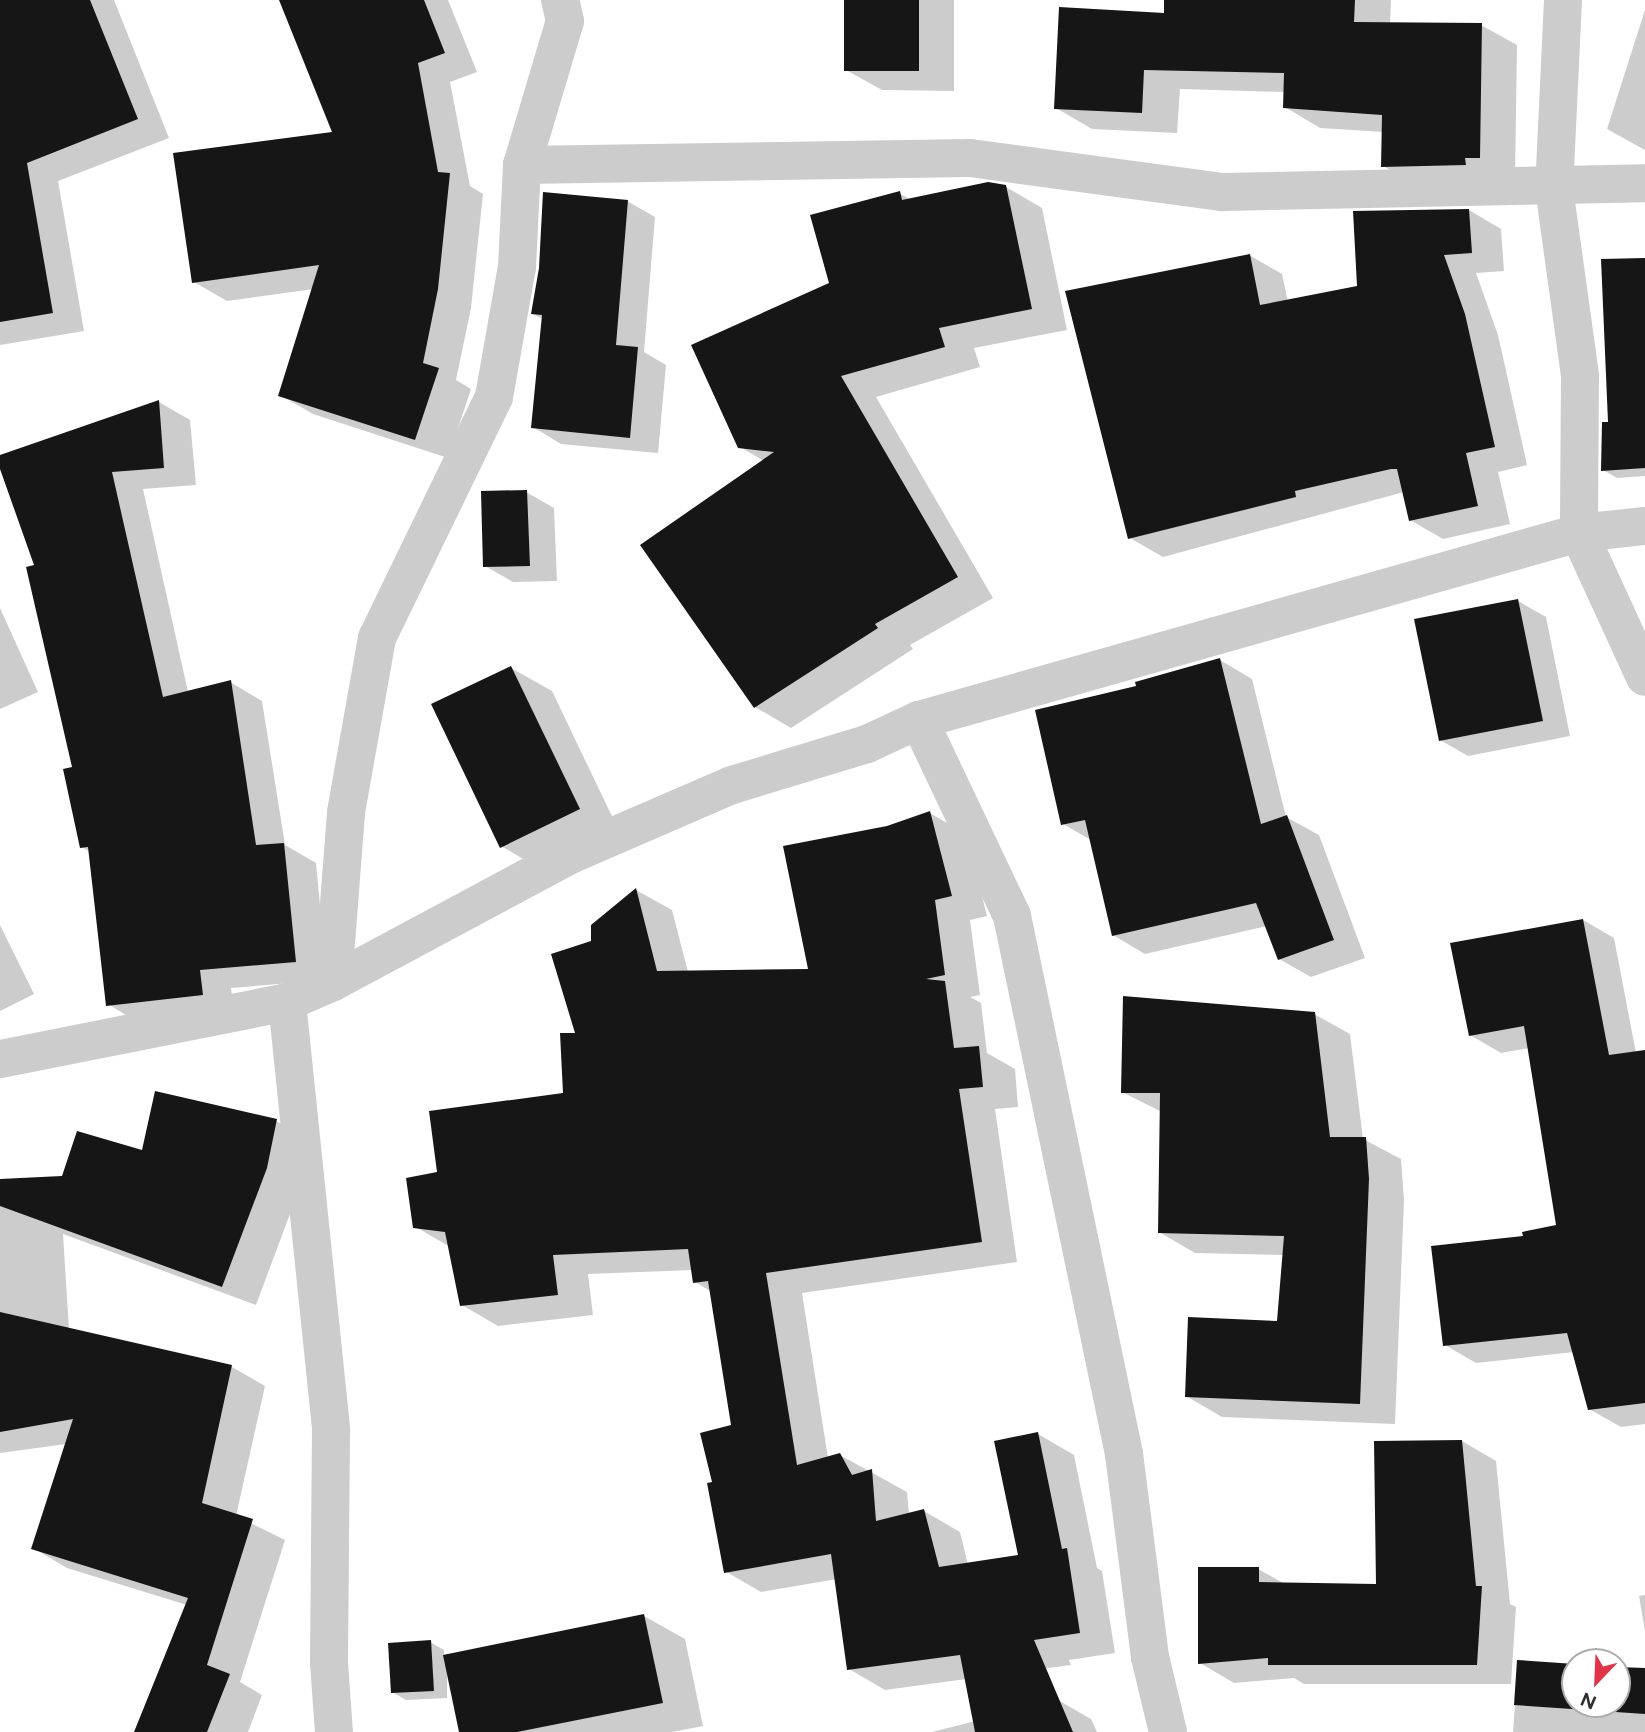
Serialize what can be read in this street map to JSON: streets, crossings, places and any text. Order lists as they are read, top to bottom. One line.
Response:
{"north":"bottom left"}
